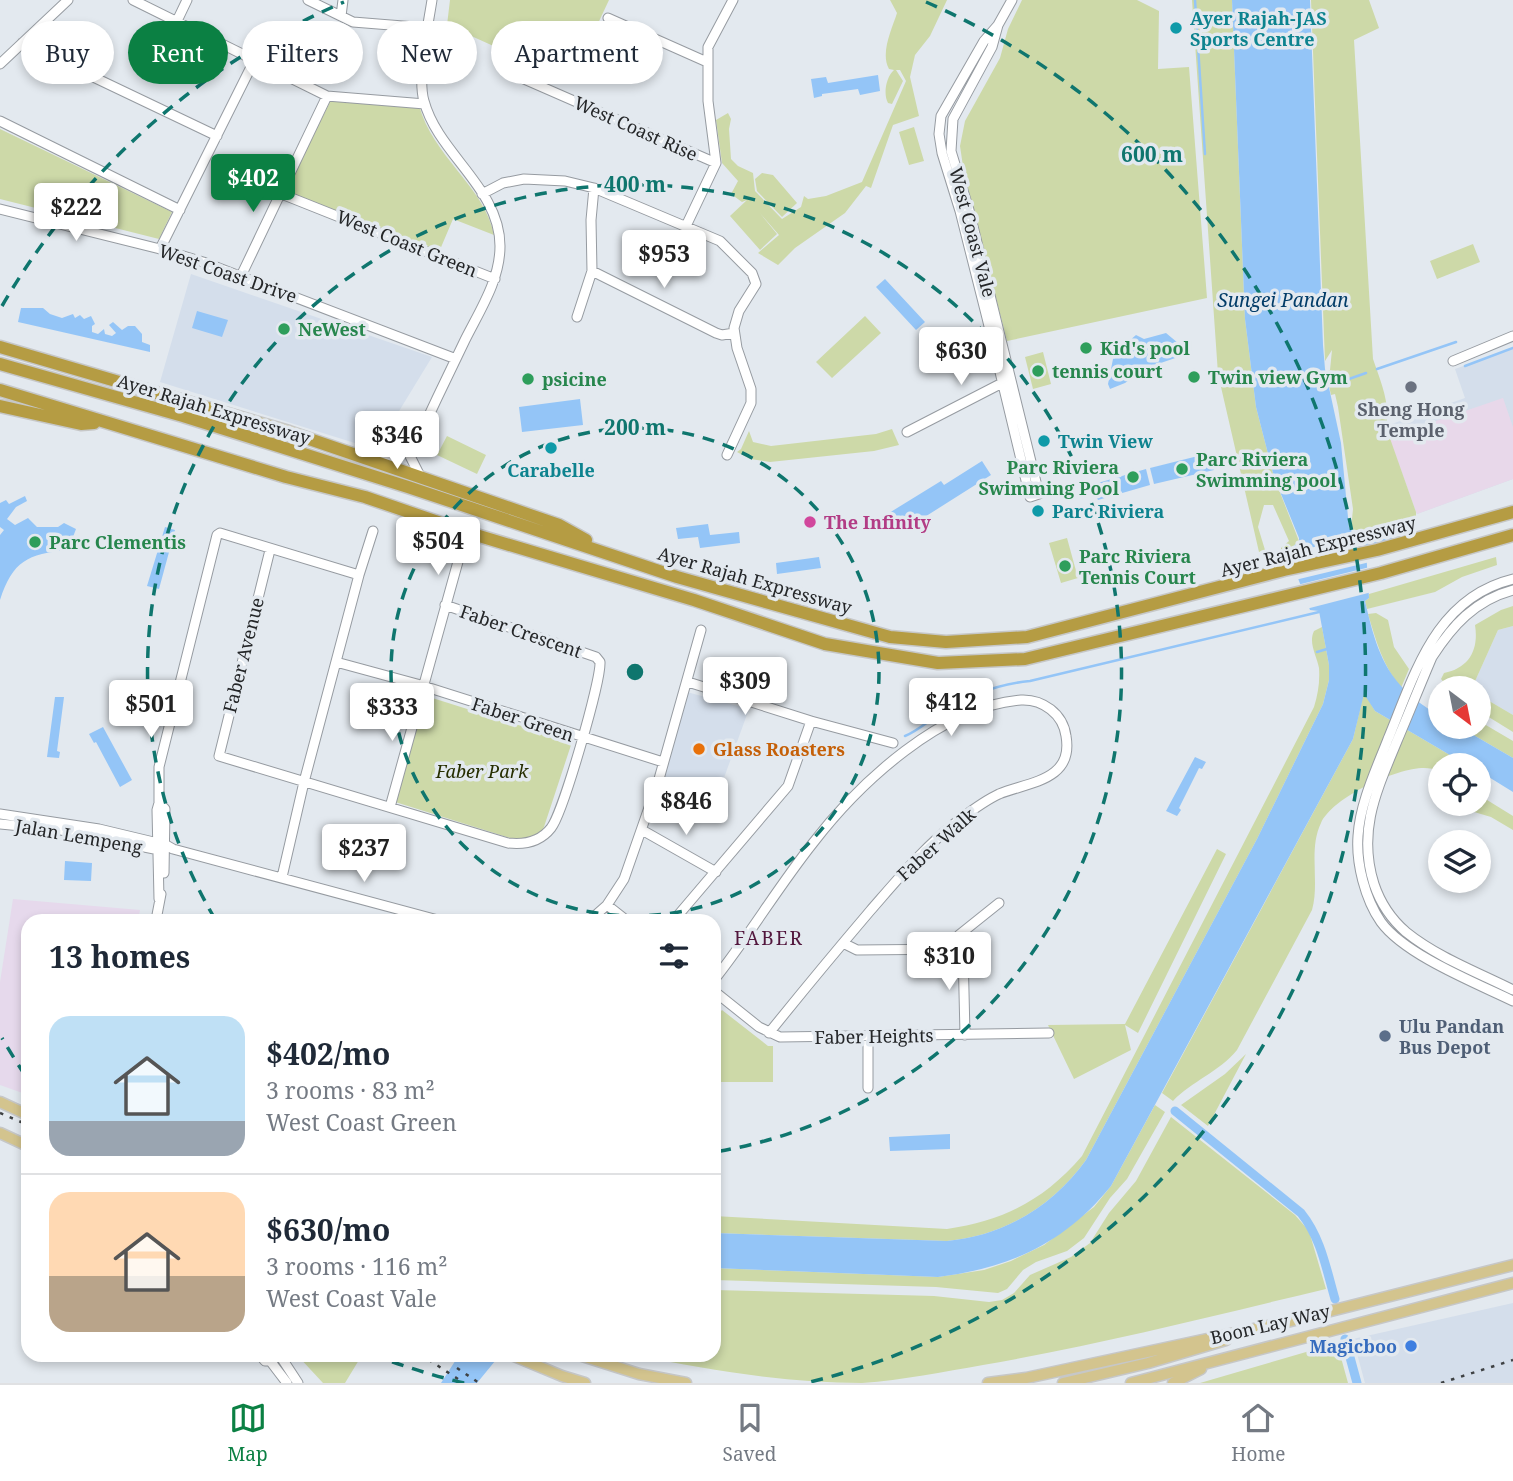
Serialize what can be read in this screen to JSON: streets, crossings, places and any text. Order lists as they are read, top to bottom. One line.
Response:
{"streets":{"highway":["Ayer Rajah Expressway"],"main road":["Boon Lay Way"],"street":["West Coast Rise","West Coast Vale","West Coast Green","West Coast Drive","Faber Crescent","Faber Avenue","Faber Green","Jalan Lempeng","Faber Walk","Faber Heights"]},"crossings":[["Faber Crescent","Faber Green"],["Faber Avenue","Faber Green"],["Faber Avenue","Jalan Lempeng"],["Faber Walk","Faber Heights"]],"districts":["FABER"],"water":["Sungei Pandan"],"parks":["Faber Park"],"places":["Ayer Rajah-JAS Sports Centre","NeWest","Kid's pool","tennis court","Twin view Gym","psicine","Sheng Hong Temple","Twin View","Carabelle","Parc Riviera Swimming pool","Parc Riviera Swimming Pool","Parc Riviera","The Infinity","Parc Clementis","Parc Riviera Tennis Court","Glass Roasters","Ulu Pandan Bus Depot","Magicboo"],"north":"bottom right","page":{"chip":["Buy","Rent","Filters","New","Apartment"],"price":["$402","$222","$953","$630","$346","$504","$309","$412","$501","$333","$846","$237","$310"],"heading":"13 homes","list":[{"name":"$402/mo","note":"3 rooms · 83 m² · West Coast Green"},{"name":"$630/mo","note":"3 rooms · 116 m² · West Coast Vale"}],"tabs":["Map","Saved","Home"]},"rings":["600 m","400 m","200 m"]}
